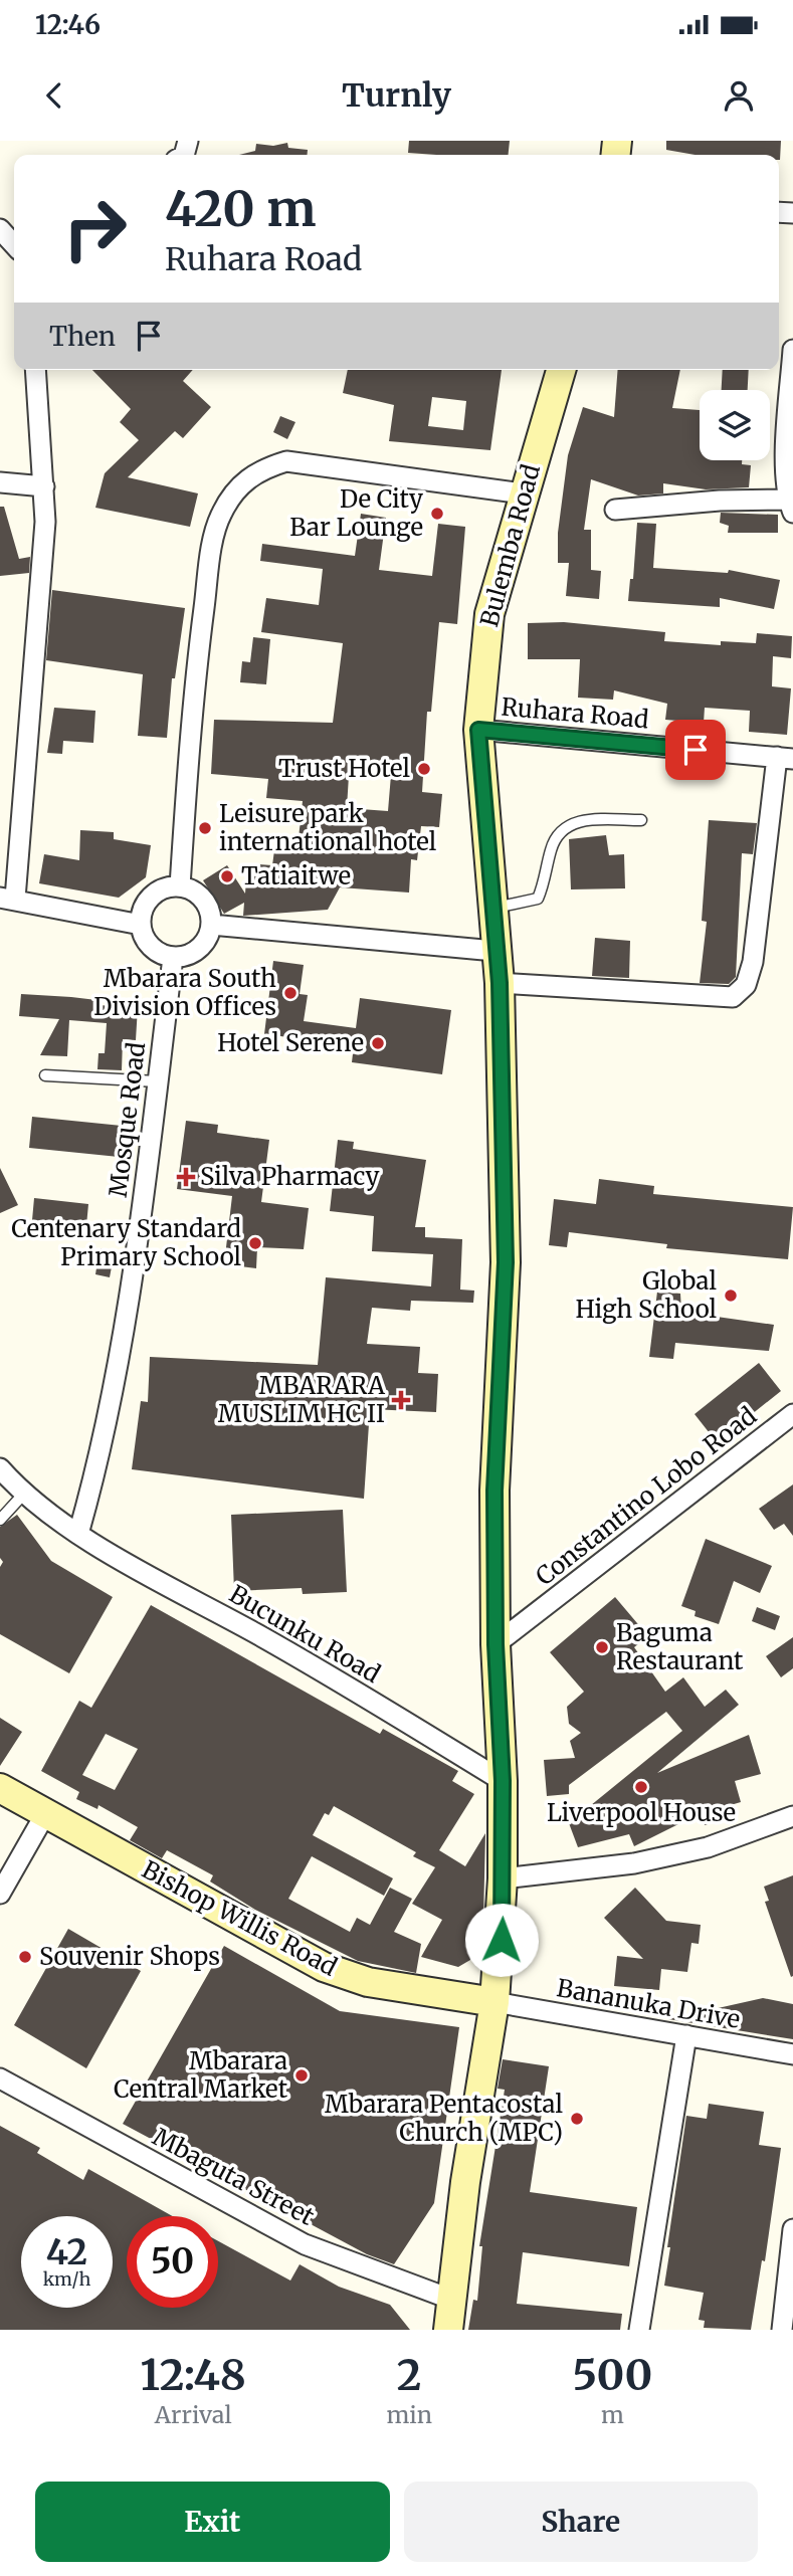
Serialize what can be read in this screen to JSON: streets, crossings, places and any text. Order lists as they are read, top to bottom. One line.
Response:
{"streets":{"main road":["Bulemba Road","Bishop Willis Road"],"street":["Ruhara Road","Mosque Road","Constantino Lobo Road","Bucunku Road","Bananuka Drive","Mbaguta Street"]},"crossings":[["Bulemba Road","Ruhara Road"],["Bulemba Road","Constantino Lobo Road"],["Bulemba Road","Bucunku Road"],["Bulemba Road","Bishop Willis Road"],["Bulemba Road","Bananuka Drive"],["Bulemba Road","Mbaguta Street"],["Mosque Road","Bucunku Road"],["Bishop Willis Road","Bananuka Drive"]],"places":{"other":["De City Bar Lounge","Trust Hotel","Leisure park international hotel","Tatiaitwe","Mbarara South Division Offices","Hotel Serene","Centenary Standard Primary School","Global High School","Baguma Restaurant","Liverpool House","Souvenir Shops","Mbarara Central Market","Mbarara Pentacostal Church (MPC)"],"health":["Silva Pharmacy","MBARARA MUSLIM HC II"]},"page":{"status":"12:46","header":"Turnly","turn":["420 m","Ruhara Road"],"then":"Then","speed":"42 km/h","limit":"50","eta":["12:48","Arrival","2","min","500","m"],"buttons":["Exit","Share"]}}
